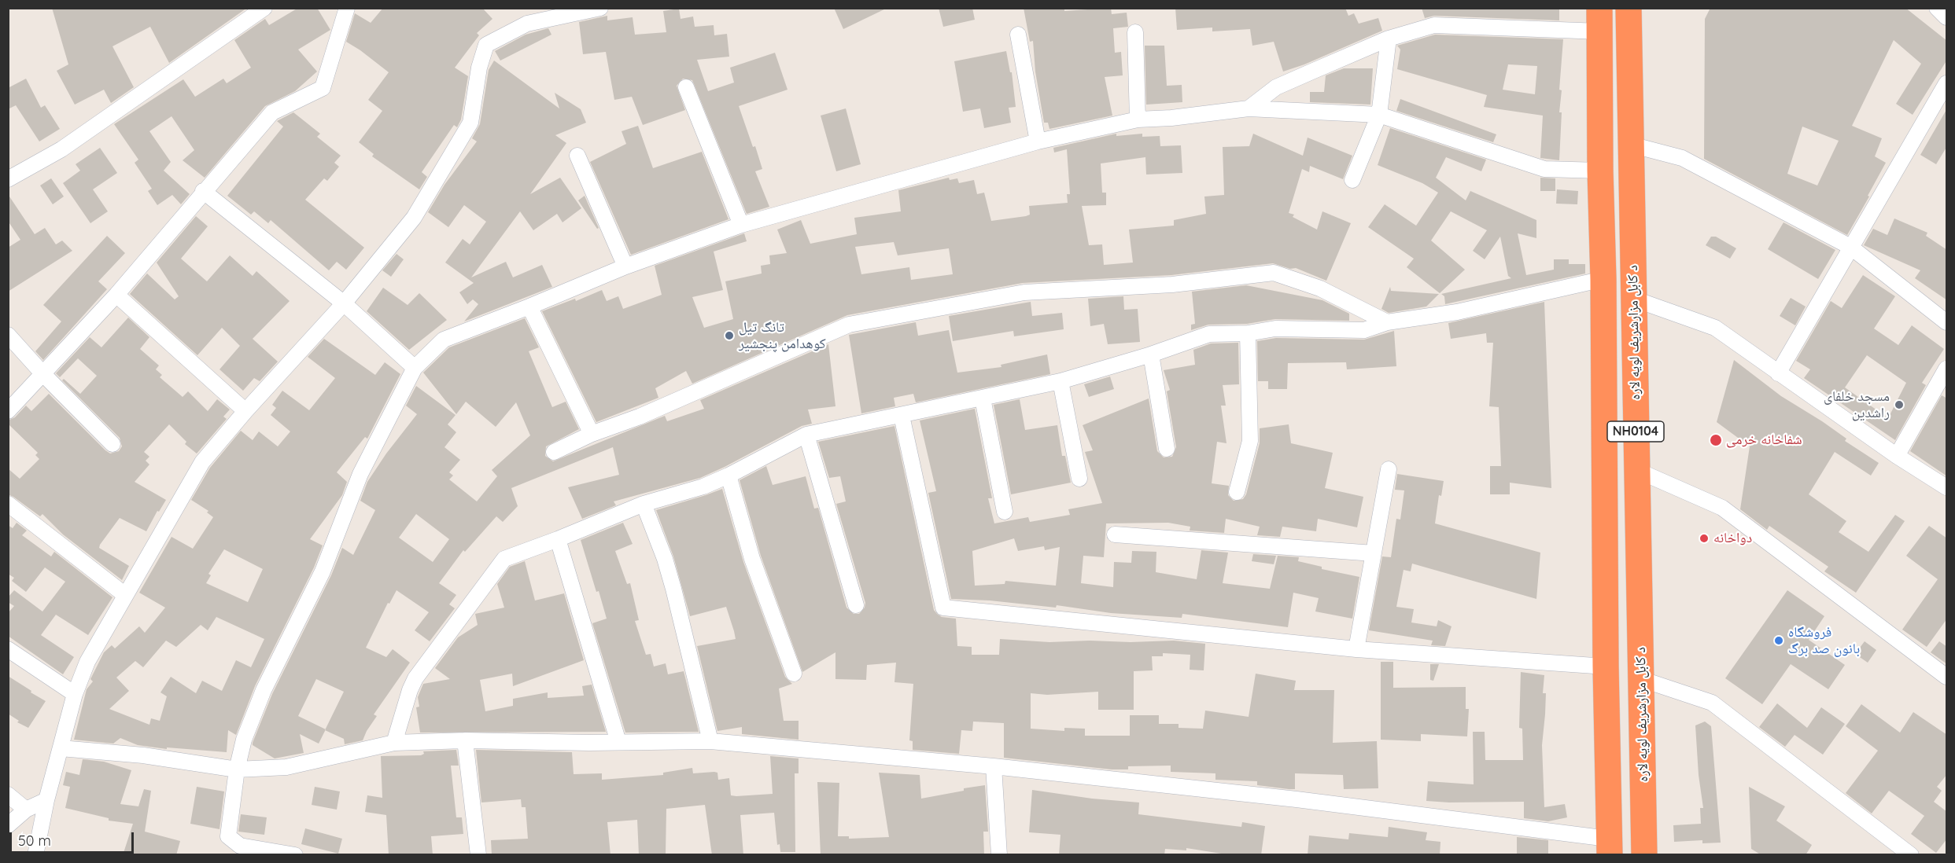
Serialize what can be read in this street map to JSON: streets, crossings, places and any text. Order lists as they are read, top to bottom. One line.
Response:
{"streets":{"highway":["د کابل مزارشریف لویه لاره","NH0104"]},"places":["تانگ تیل کوهدامن پنجشیر","مسجد خلفای راشدین","شفاخانه خرمی","دواخانه","فروشگاه بانون صد برگ"],"scale_bar":"50 m"}
